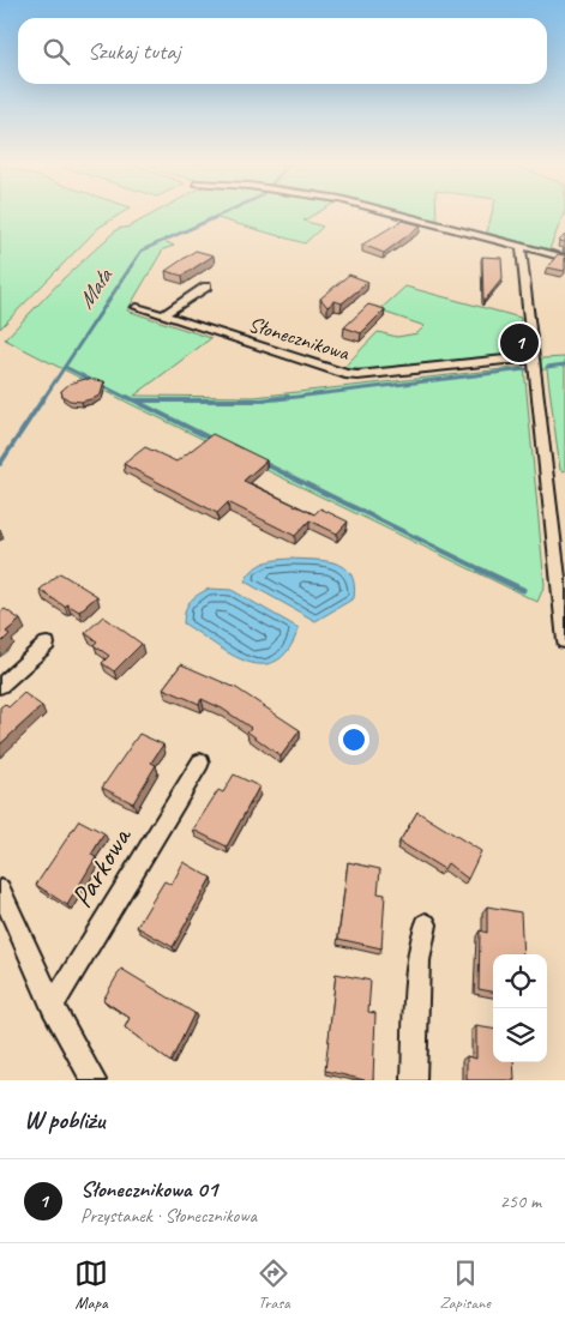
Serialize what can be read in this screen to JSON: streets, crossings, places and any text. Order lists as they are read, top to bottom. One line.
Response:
{"streets":{"street":["Słonecznikowa","Parkowa"]},"water":["Mała"],"page":{"search":"Szukaj tutaj","pins":"1","heading":"W pobliżu","list":[{"mark":"1","name":"Słonecznikowa 01","note":"Przystanek · Słonecznikowa","value":"250 m"}],"nav":["Mapa","Trasa","Zapisane"]}}
